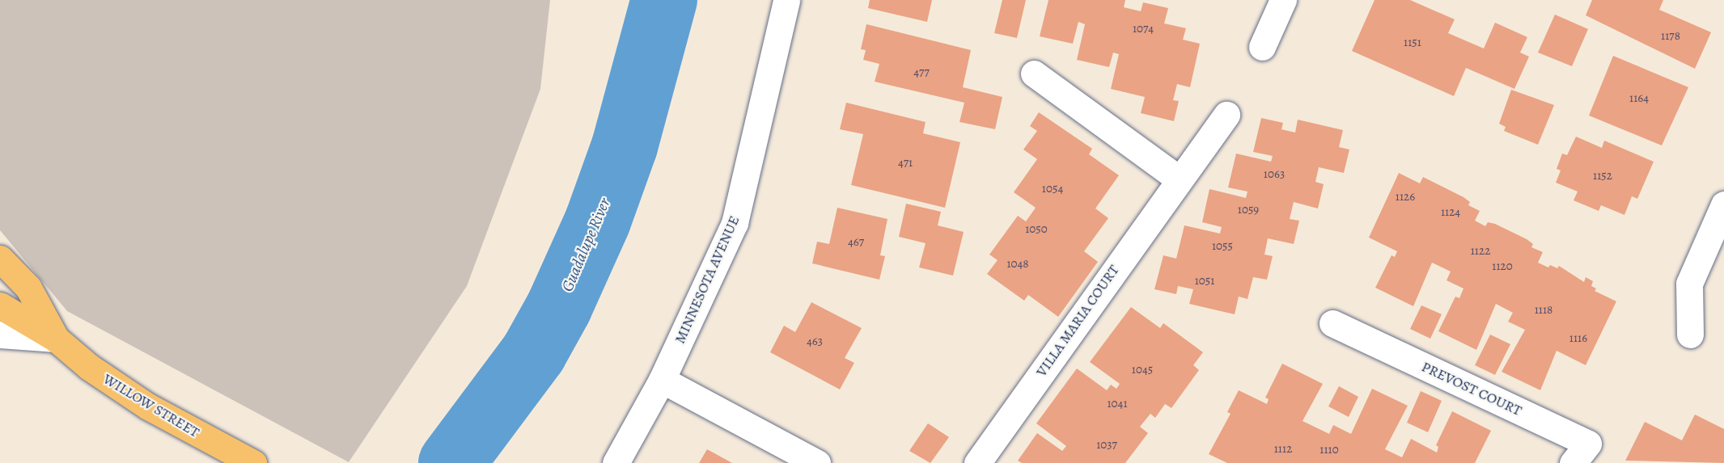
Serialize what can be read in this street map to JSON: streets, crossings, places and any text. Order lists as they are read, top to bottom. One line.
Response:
{"streets":{"main road":["WILLOW STREET"],"street":["MINNESOTA AVENUE","VILLA MARIA COURT","PREVOST COURT"]},"water":["Guadalupe River"],"house_numbers":["1074","1178","1151","477","1164","471","1063","1152","1054","1126","1059","1124","1050","467","1055","1122","1048","1120","1051","1118","1116","463","1045","1041","1037","1112","1110"]}
